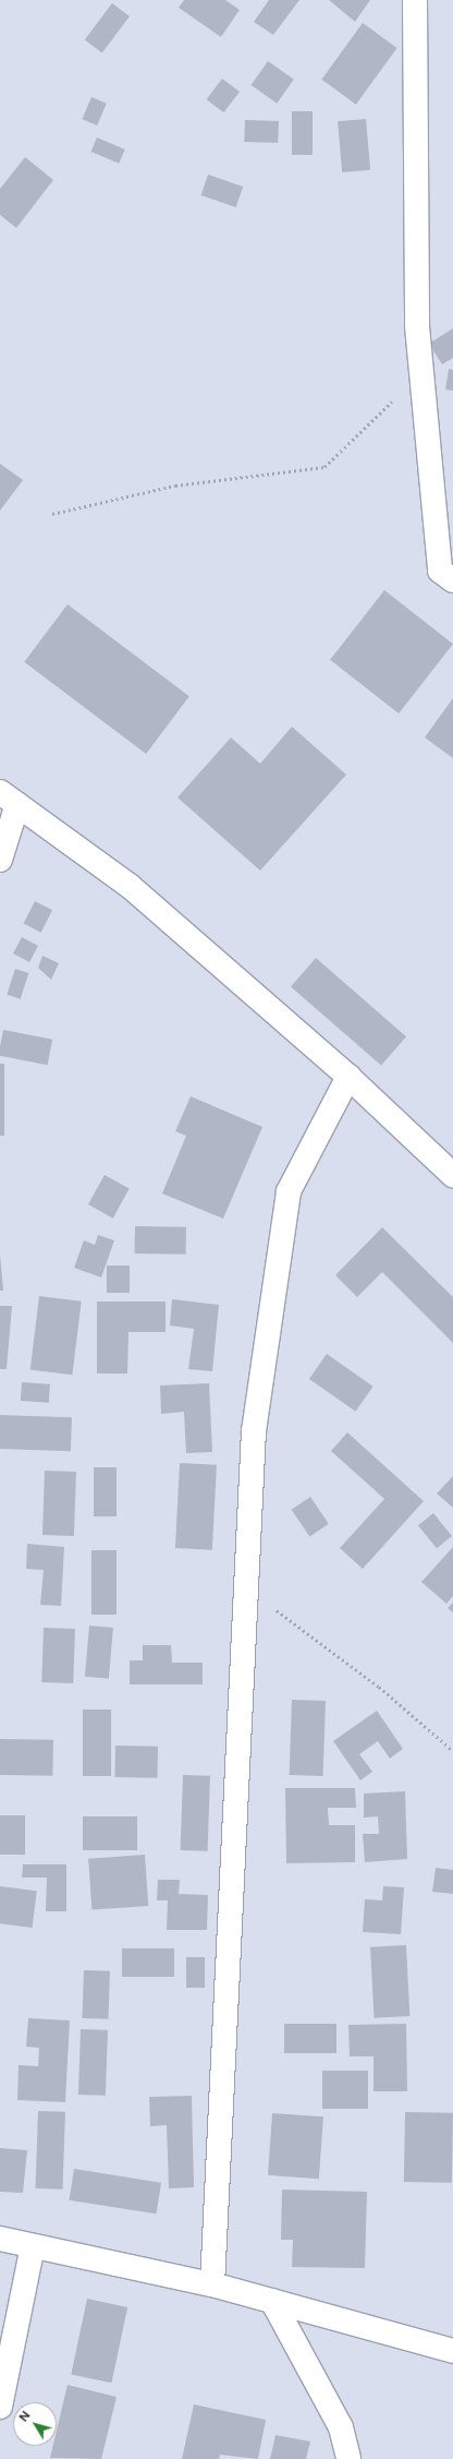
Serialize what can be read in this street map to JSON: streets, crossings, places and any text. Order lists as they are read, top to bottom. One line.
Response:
{"north":"top left"}
